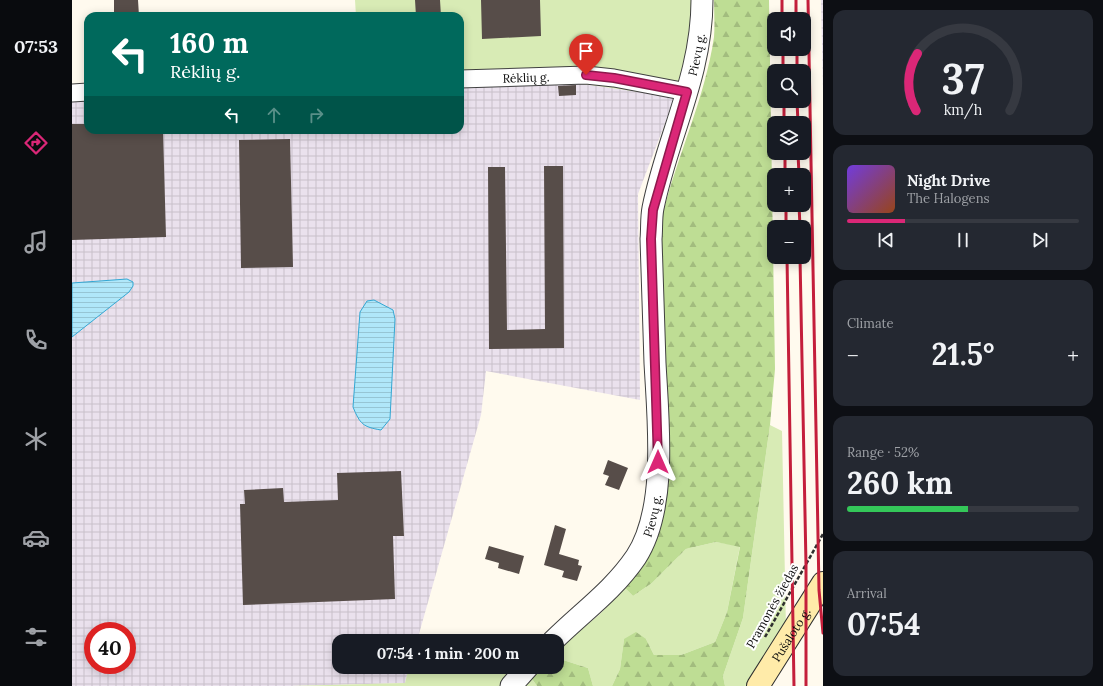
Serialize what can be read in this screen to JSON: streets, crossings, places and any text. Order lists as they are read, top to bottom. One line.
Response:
{"streets":{"main road":["Pušaloto g."],"street":["Pievų g.","Rėklių g."],"path":["Pramonės žiedas"]},"crossings":[["Pievų g.","Rėklių g."]],"page":{"tabs":"07:53","map_buttons":["+","−"],"turn":["160 m","Rėklių g."],"song":["Night Drive","The Halogens"],"tile":["Climate",["Range · 52%","260 km"],["Arrival","07:54"]],"heat":["−","21.5°","+"],"limit":"40","trip":"07:54 · 1 min · 200 m","gauge":["37","km/h"]}}
